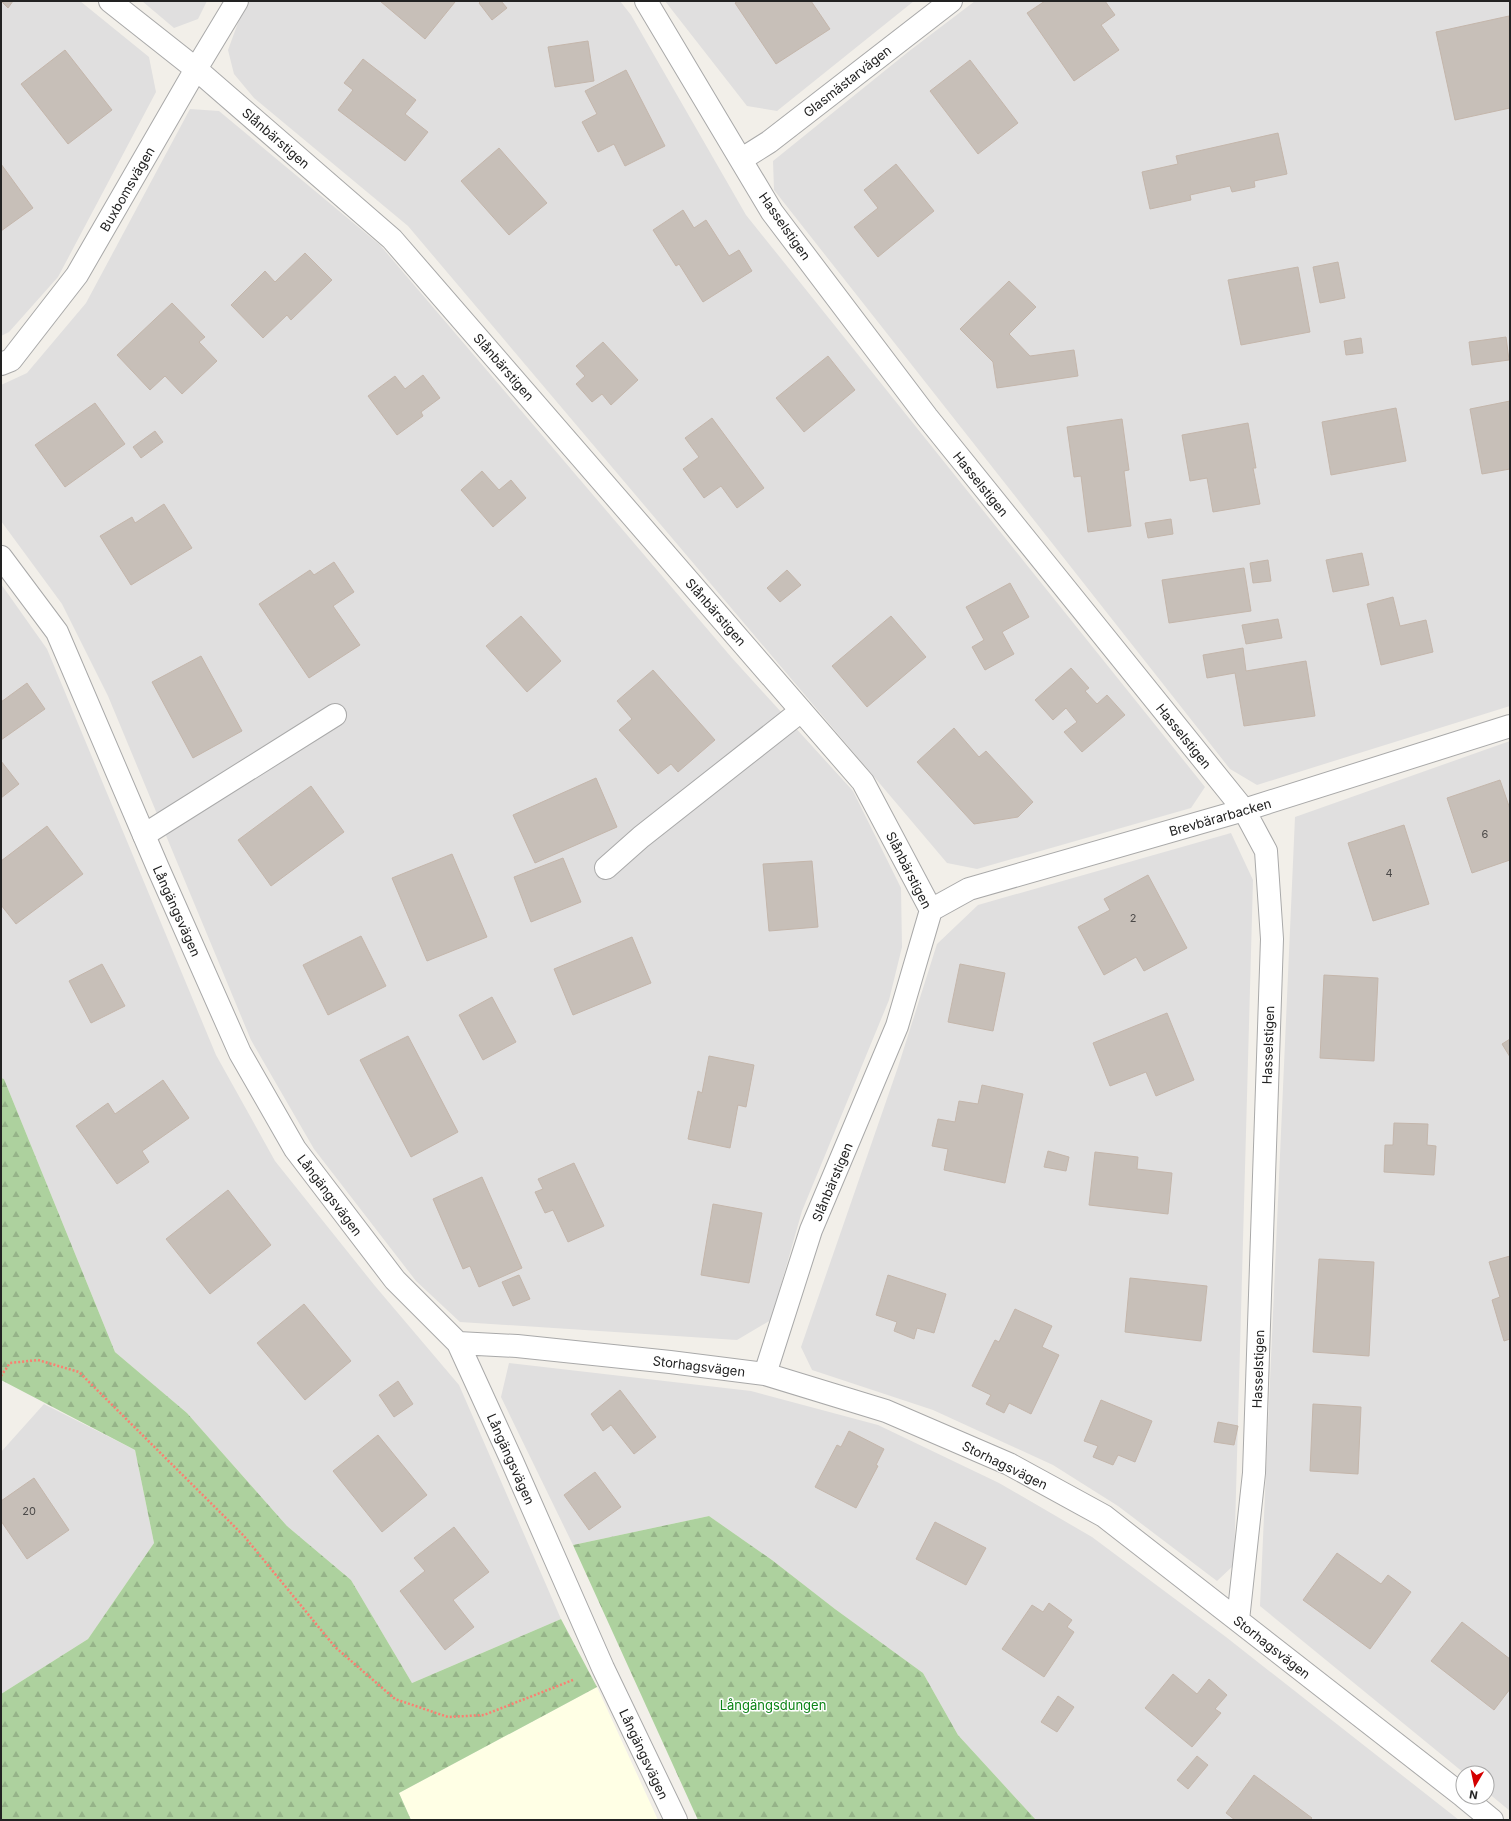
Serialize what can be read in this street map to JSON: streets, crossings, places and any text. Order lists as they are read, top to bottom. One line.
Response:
{"streets":{"street":["Glasmästarvägen","Slånbärstigen","Buxbomsvägen","Hasselstigen","Brevbärarbacken","Långängsvägen","Storhagsvägen"]},"crossings":[["Glasmästarvägen","Hasselstigen"],["Slånbärstigen","Buxbomsvägen"],["Slånbärstigen","Brevbärarbacken"],["Slånbärstigen","Storhagsvägen"],["Hasselstigen","Brevbärarbacken"],["Hasselstigen","Storhagsvägen"],["Långängsvägen","Storhagsvägen"]],"parks":["Långängsdungen"],"house_numbers":["6","4","2","20"],"north":"bottom"}
